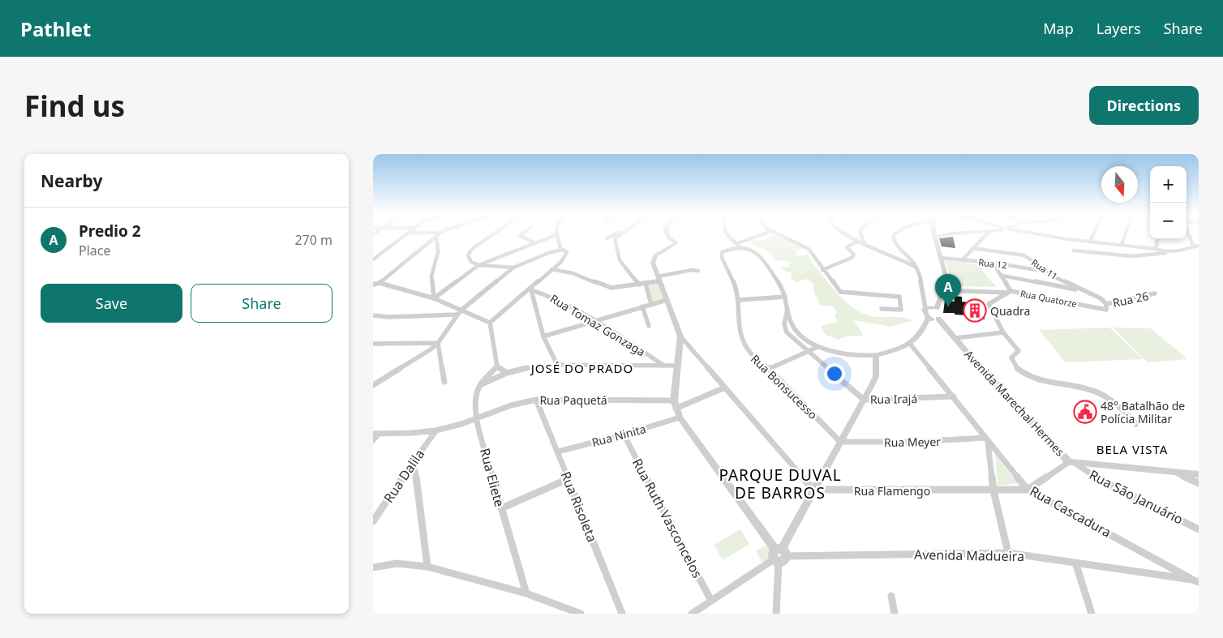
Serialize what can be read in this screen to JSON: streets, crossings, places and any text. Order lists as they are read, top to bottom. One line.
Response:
{"streets":{"street":["Rua 12","Rua 11","Rua Quatorze","Rua 26","Rua Tomaz Gonzaga","Rua Bonsucesso","Rua Irajá","Rua Paquetá","Avenida Marechal Hermes","Rua Ninita","Rua Meyer","Rua Dalila","Rua Eliete","Rua Flamengo","Rua São Januário","Rua Risoleta","Rua Cascadura","Rua Ruth Vasconcelos","Avenida Madueira"]},"crossings":[["Rua 12","Rua 11"],["Rua 11","Rua 26"],["Rua Bonsucesso","Rua Meyer"],["Rua Irajá","Rua Cascadura"],["Rua Paquetá","Rua Dalila"],["Rua Paquetá","Rua Eliete"],["Rua Paquetá","Rua Risoleta"],["Avenida Marechal Hermes","Rua São Januário"],["Rua Ninita","Rua Risoleta"],["Rua Ninita","Rua Ruth Vasconcelos"],["Rua Meyer","Rua Cascadura"],["Rua Flamengo","Rua Cascadura"],["Rua Cascadura","Avenida Madueira"]],"districts":["JOSÉ DO PRADO","BELA VISTA","PARQUE DUVAL DE BARROS"],"places":{"building":["Quadra"],"public building":["48° Batalhão de Polícia Militar"]},"north":"bottom","page":{"header":"Pathlet","nav":["Map","Layers","Share"],"buttons":["Directions",["Save","Share"]],"title":"Find us","heading":"Nearby","map_buttons":["+","−"],"list":[{"mark":"A","name":"Predio 2","note":"Place","value":"270 m"}],"pins":"A"}}
